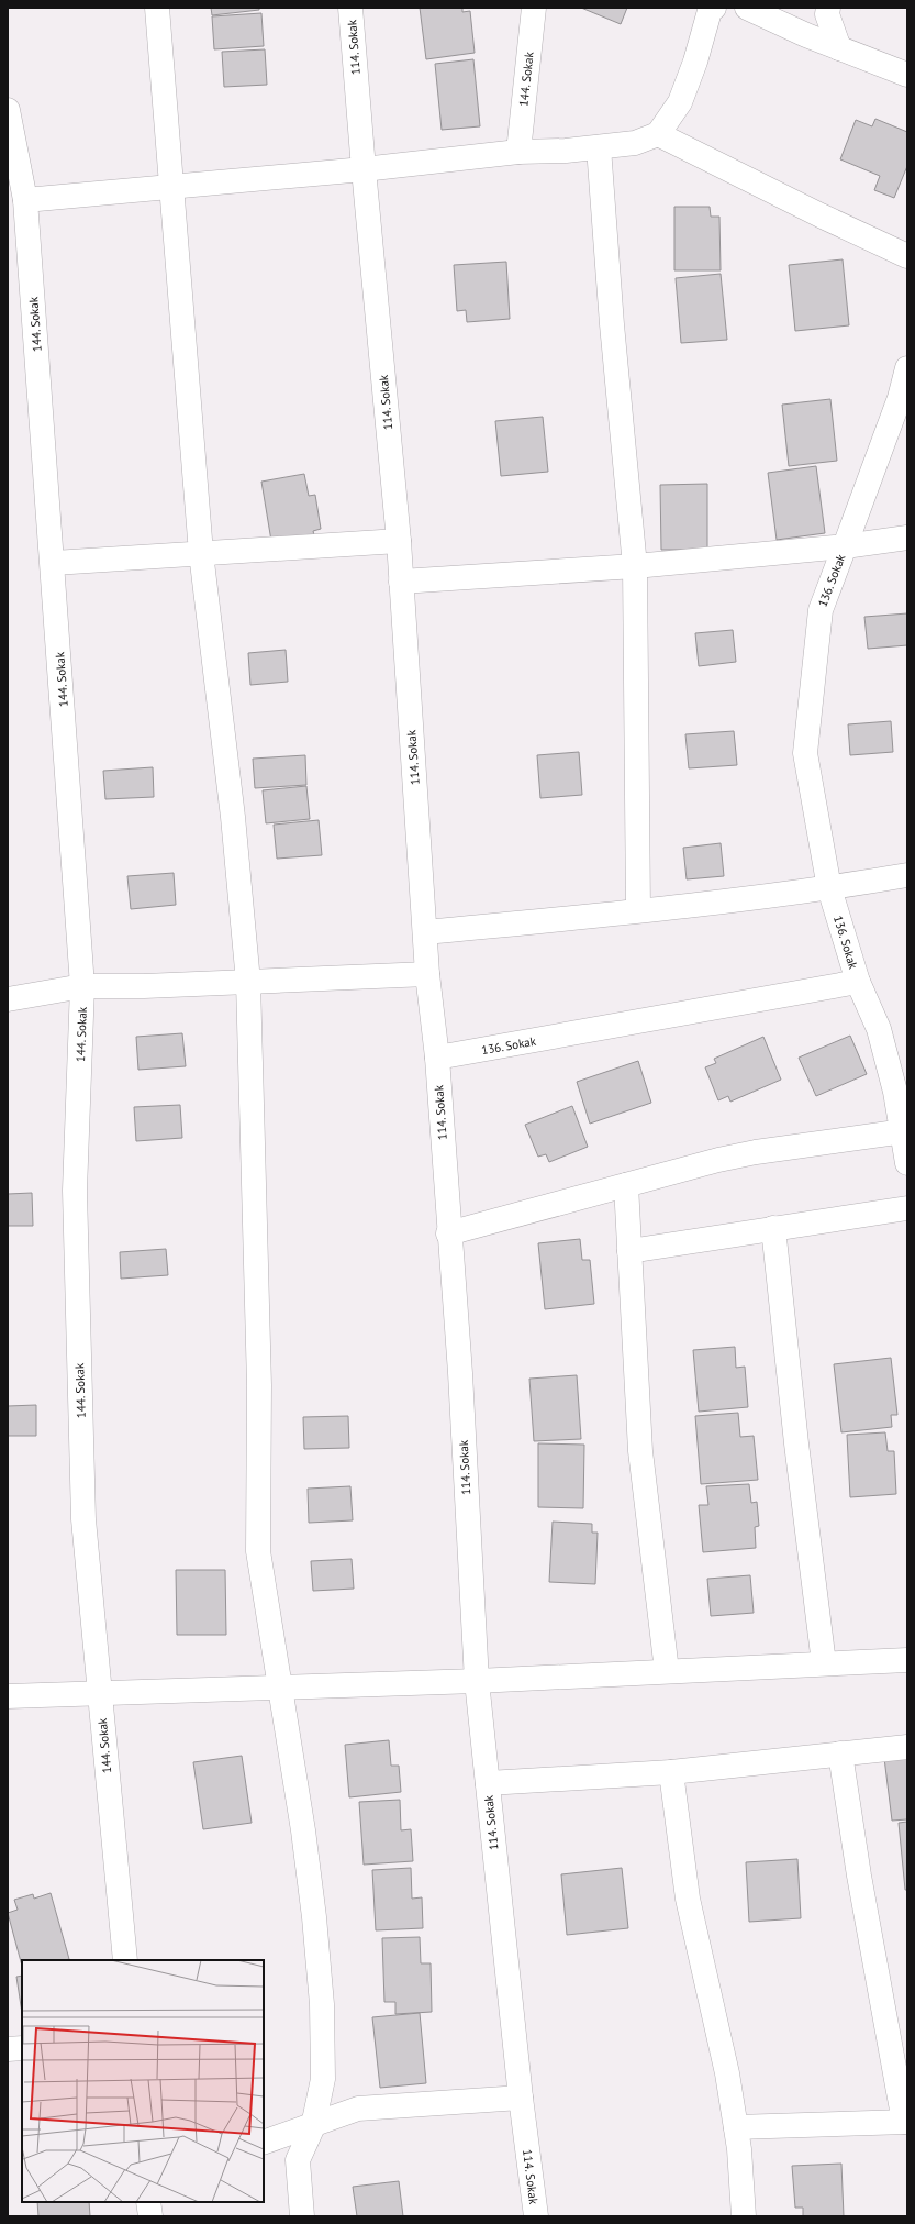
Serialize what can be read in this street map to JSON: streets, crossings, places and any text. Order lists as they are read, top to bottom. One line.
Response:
{"streets":{"street":["114. Sokak","144. Sokak","136. Sokak"]},"crossings":[["114. Sokak","136. Sokak"]]}
